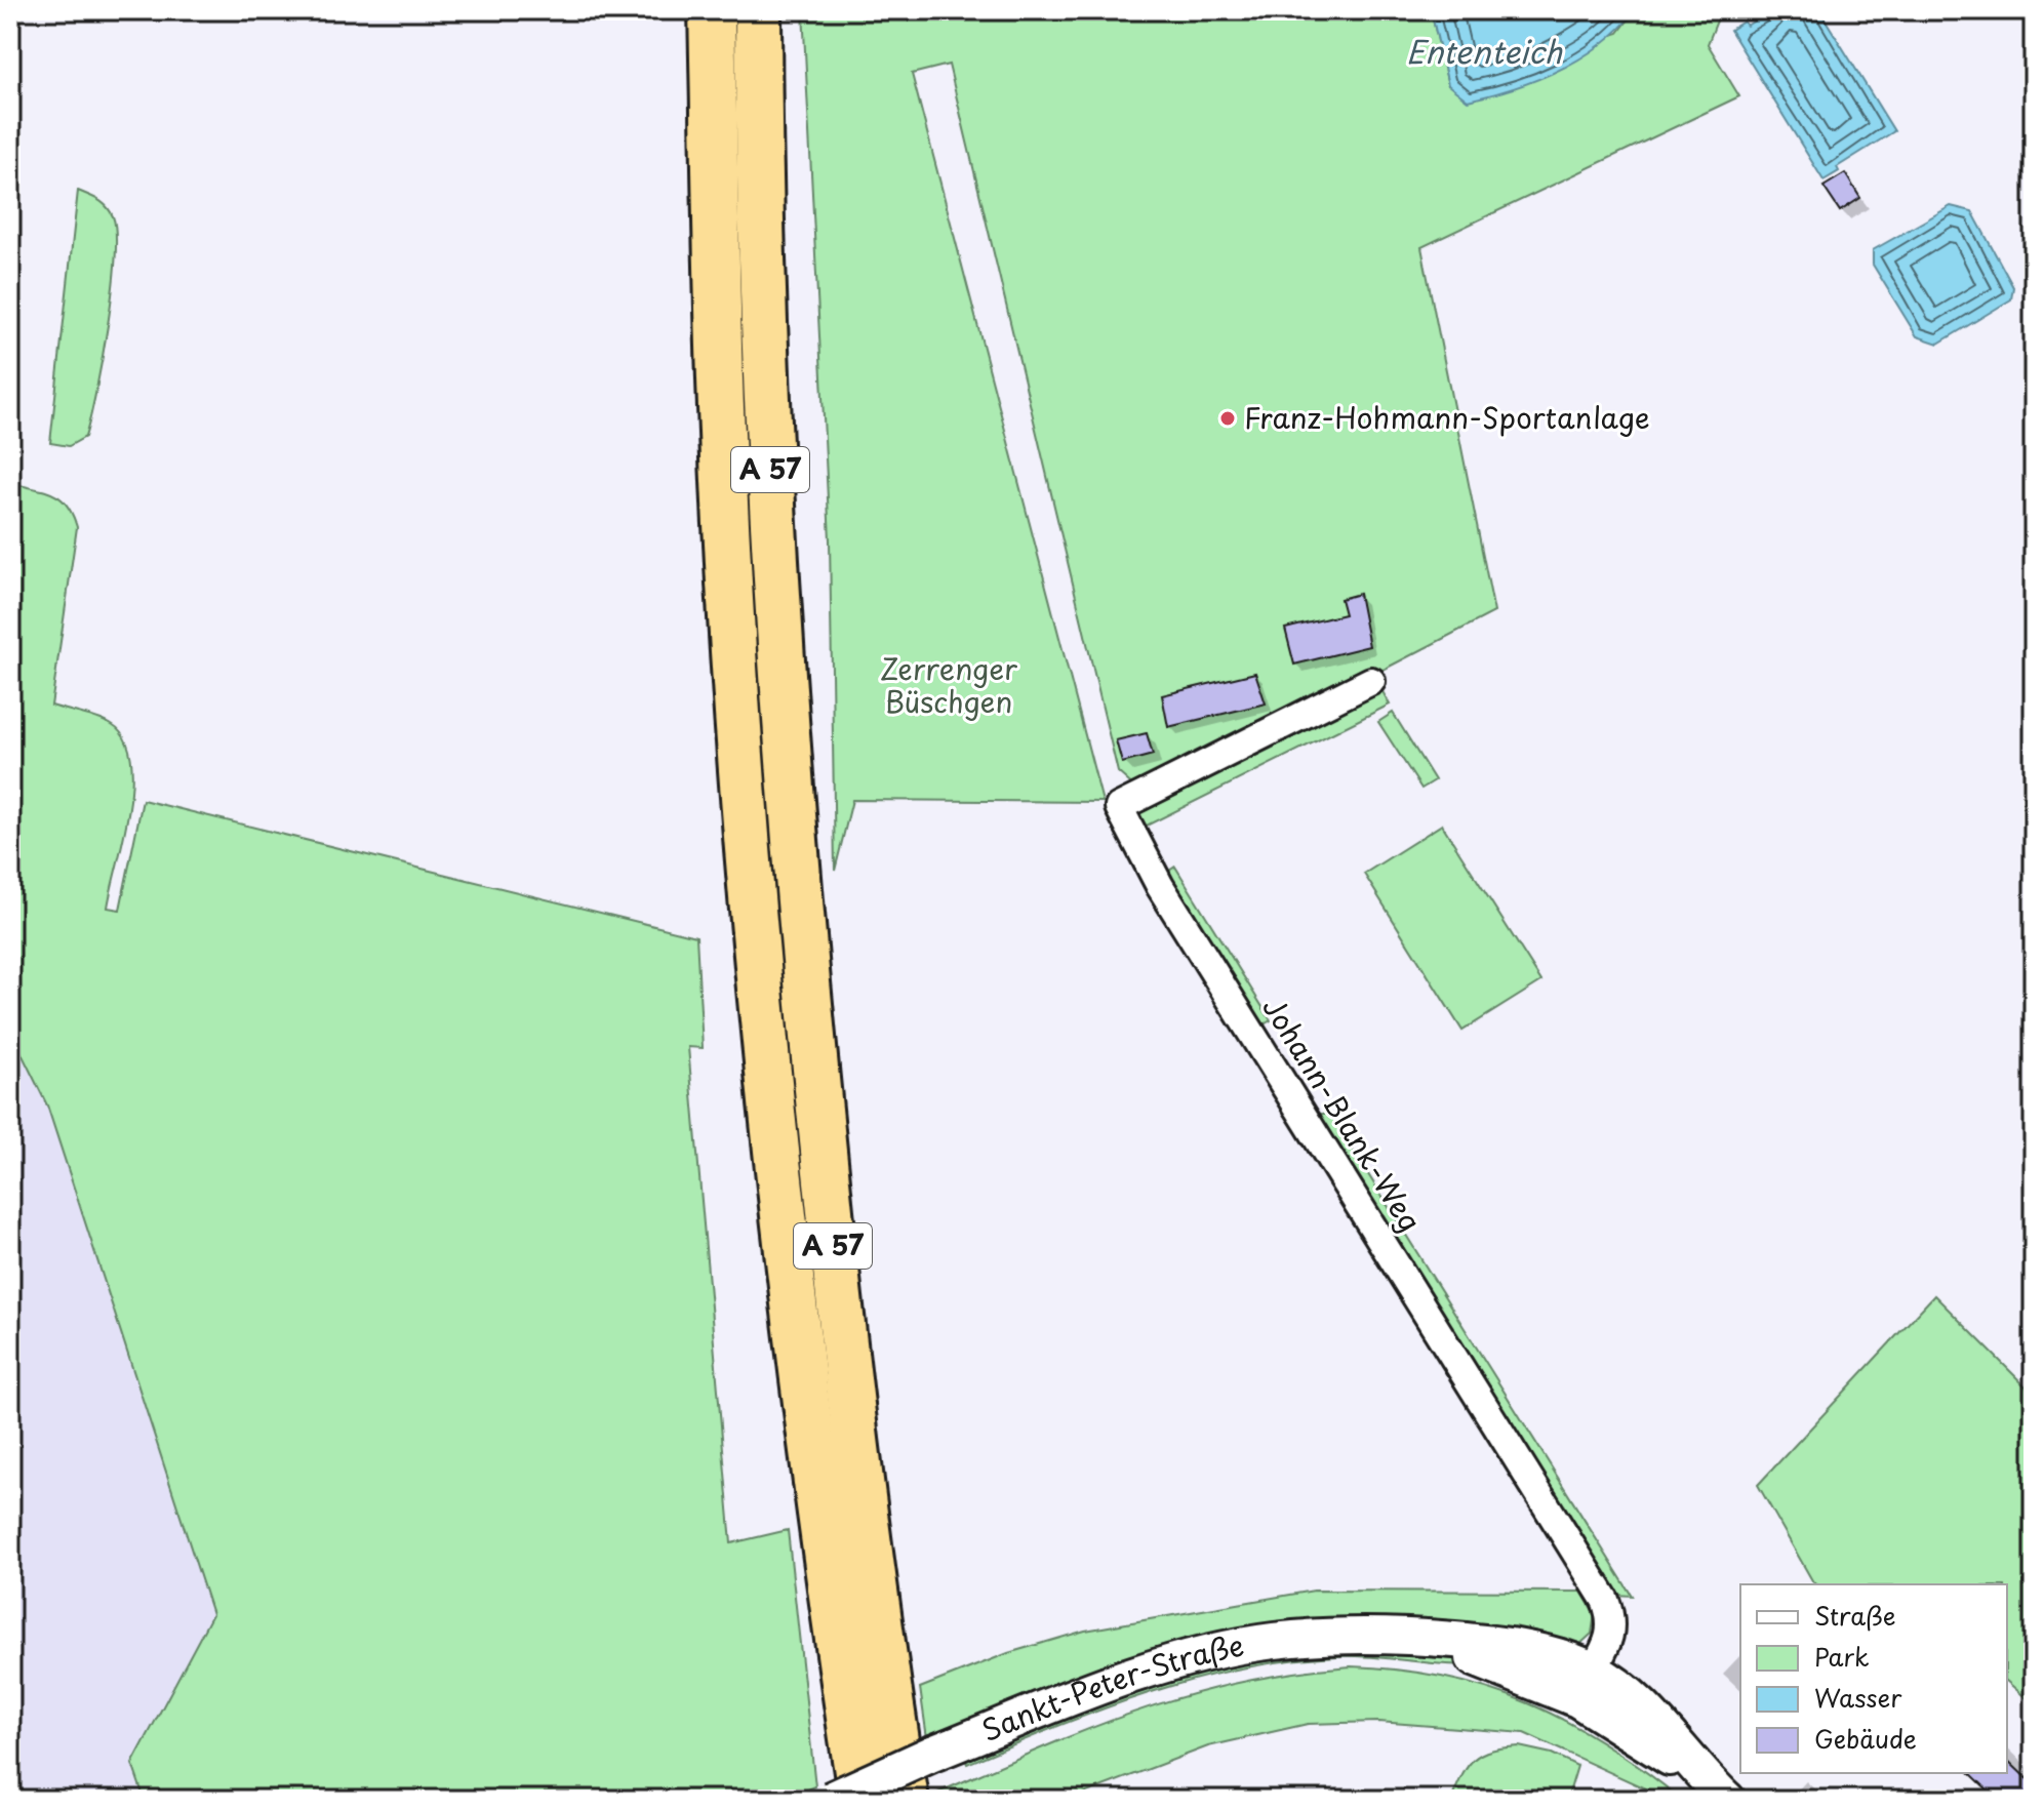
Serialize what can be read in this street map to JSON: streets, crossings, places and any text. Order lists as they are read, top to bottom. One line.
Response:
{"streets":{"highway":["A 57"],"street":["Johann-Blank-Weg","Sankt-Peter-Straße"]},"crossings":[["Johann-Blank-Weg","Sankt-Peter-Straße"]],"water":["Ententeich"],"parks":["Zerrenger Büschgen"],"places":["Franz-Hohmann-Sportanlage"],"legend":["Straße","Park","Wasser","Gebäude"]}
